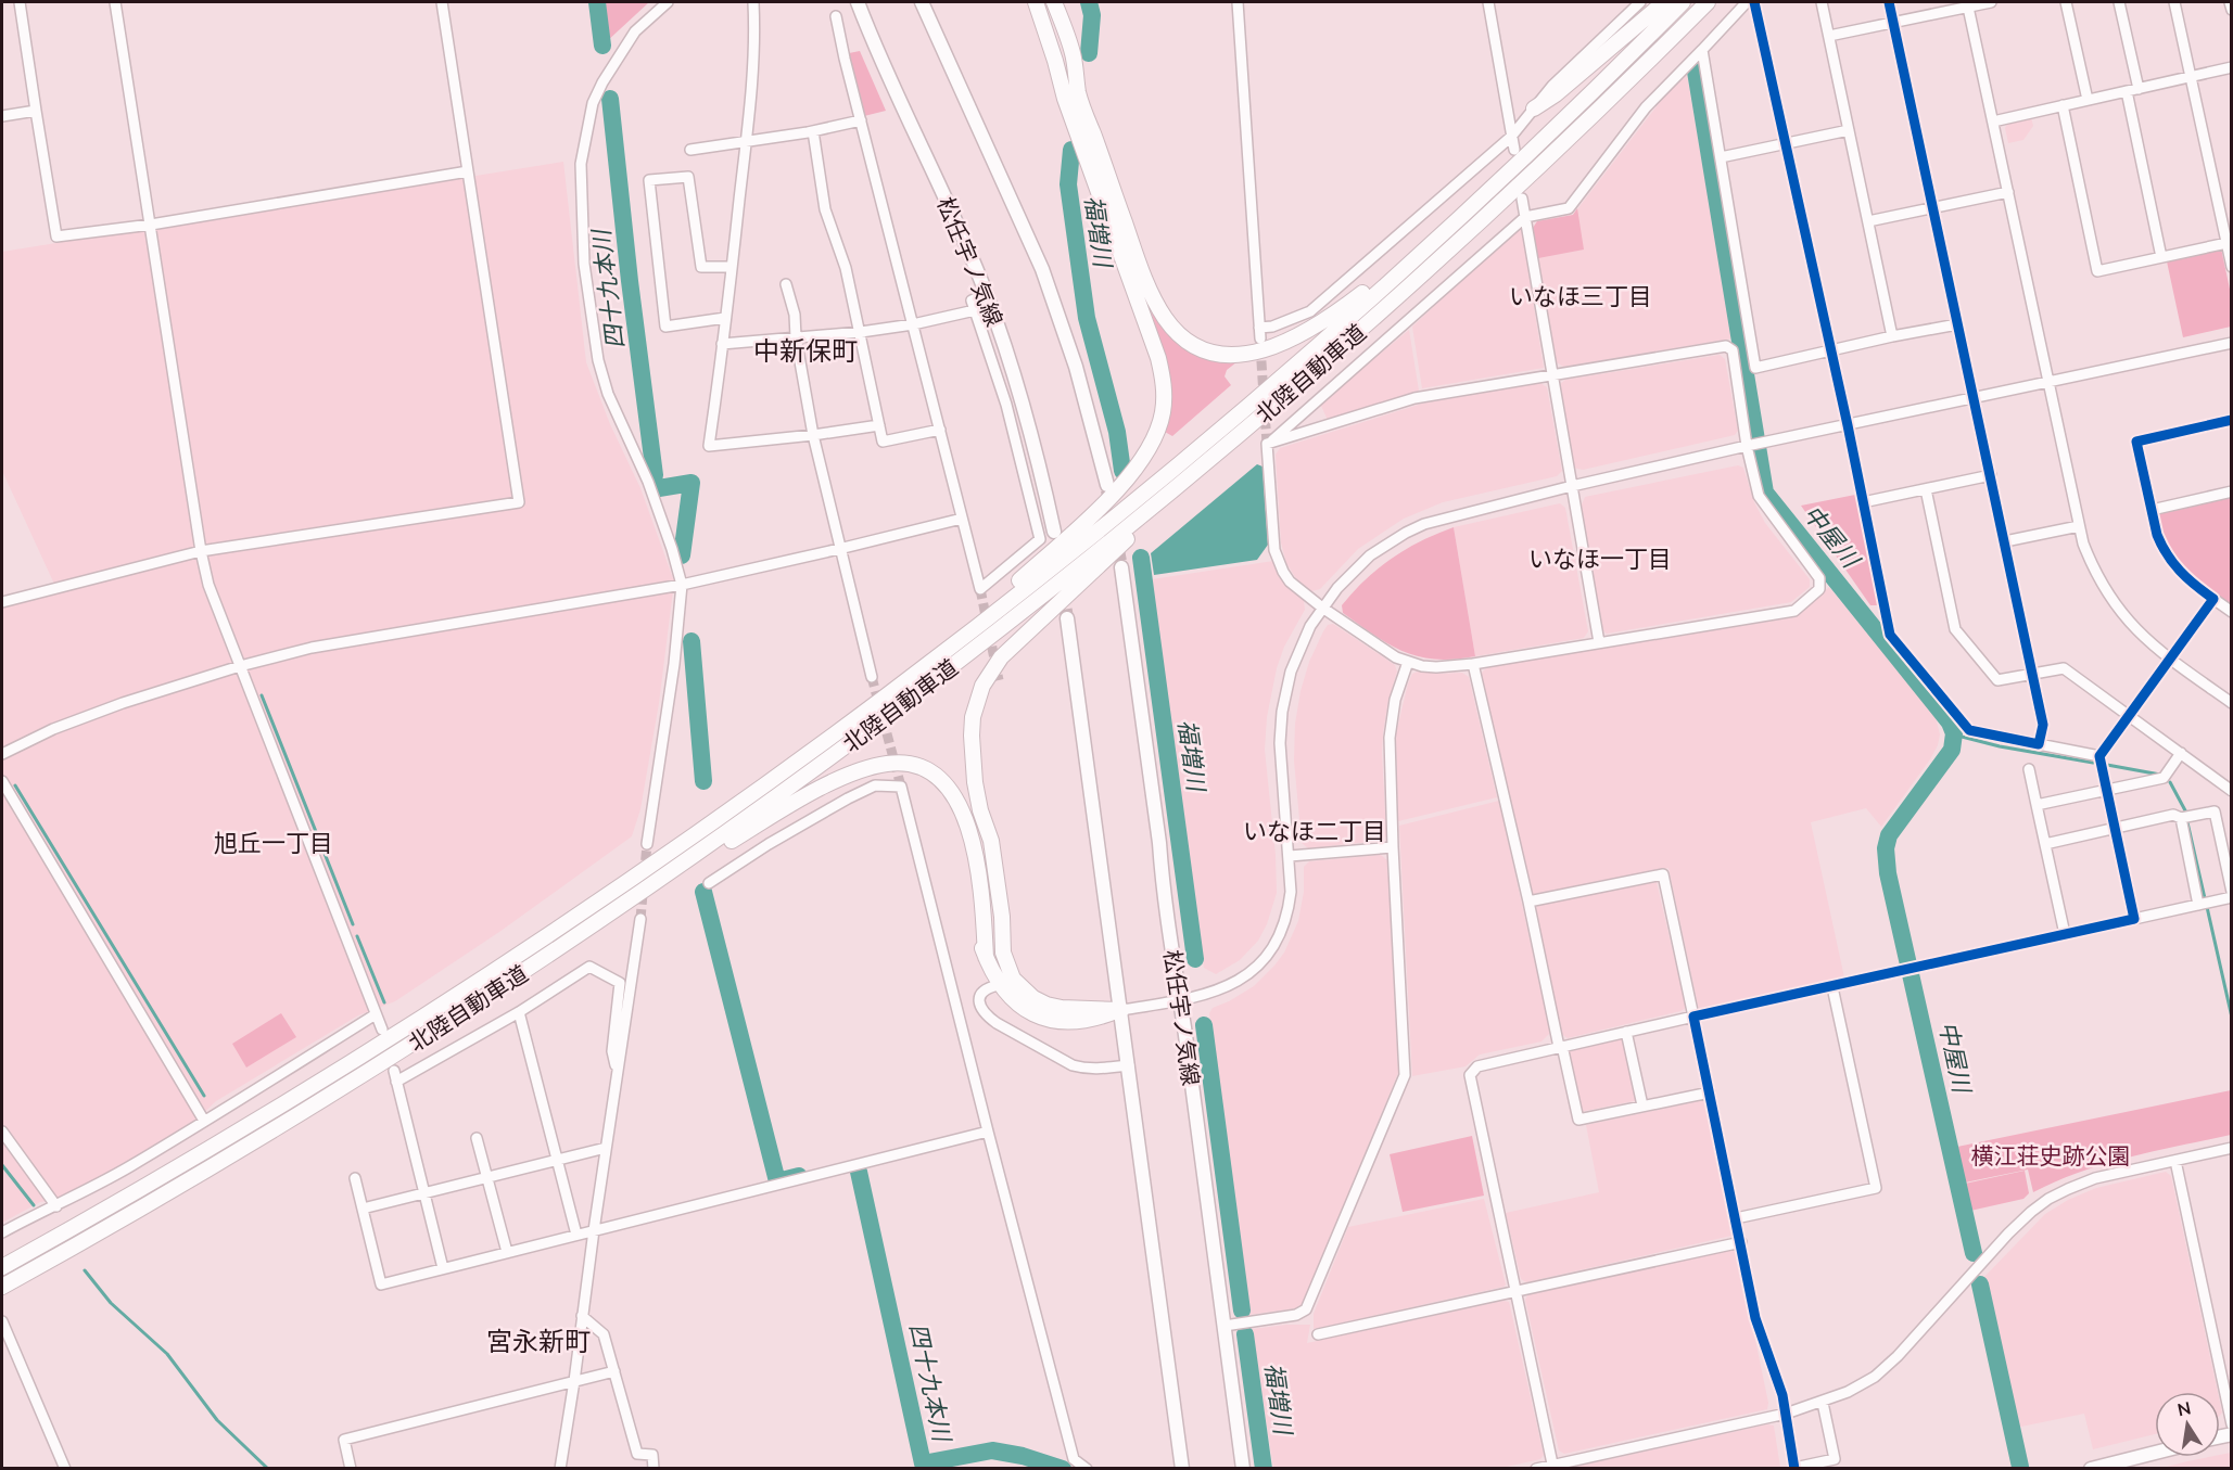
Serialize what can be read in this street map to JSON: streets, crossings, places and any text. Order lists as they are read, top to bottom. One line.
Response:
{"streets":{"highway":["北陸自動車道"],"main road":["松任宇ノ気線"]},"districts":["いなほ三丁目","中新保町","いなほ一丁目","いなほ二丁目","旭丘一丁目","宮永新町"],"water":["福増川","四十九本川","中屋川"],"parks":["横江荘史跡公園"],"north":"top"}
